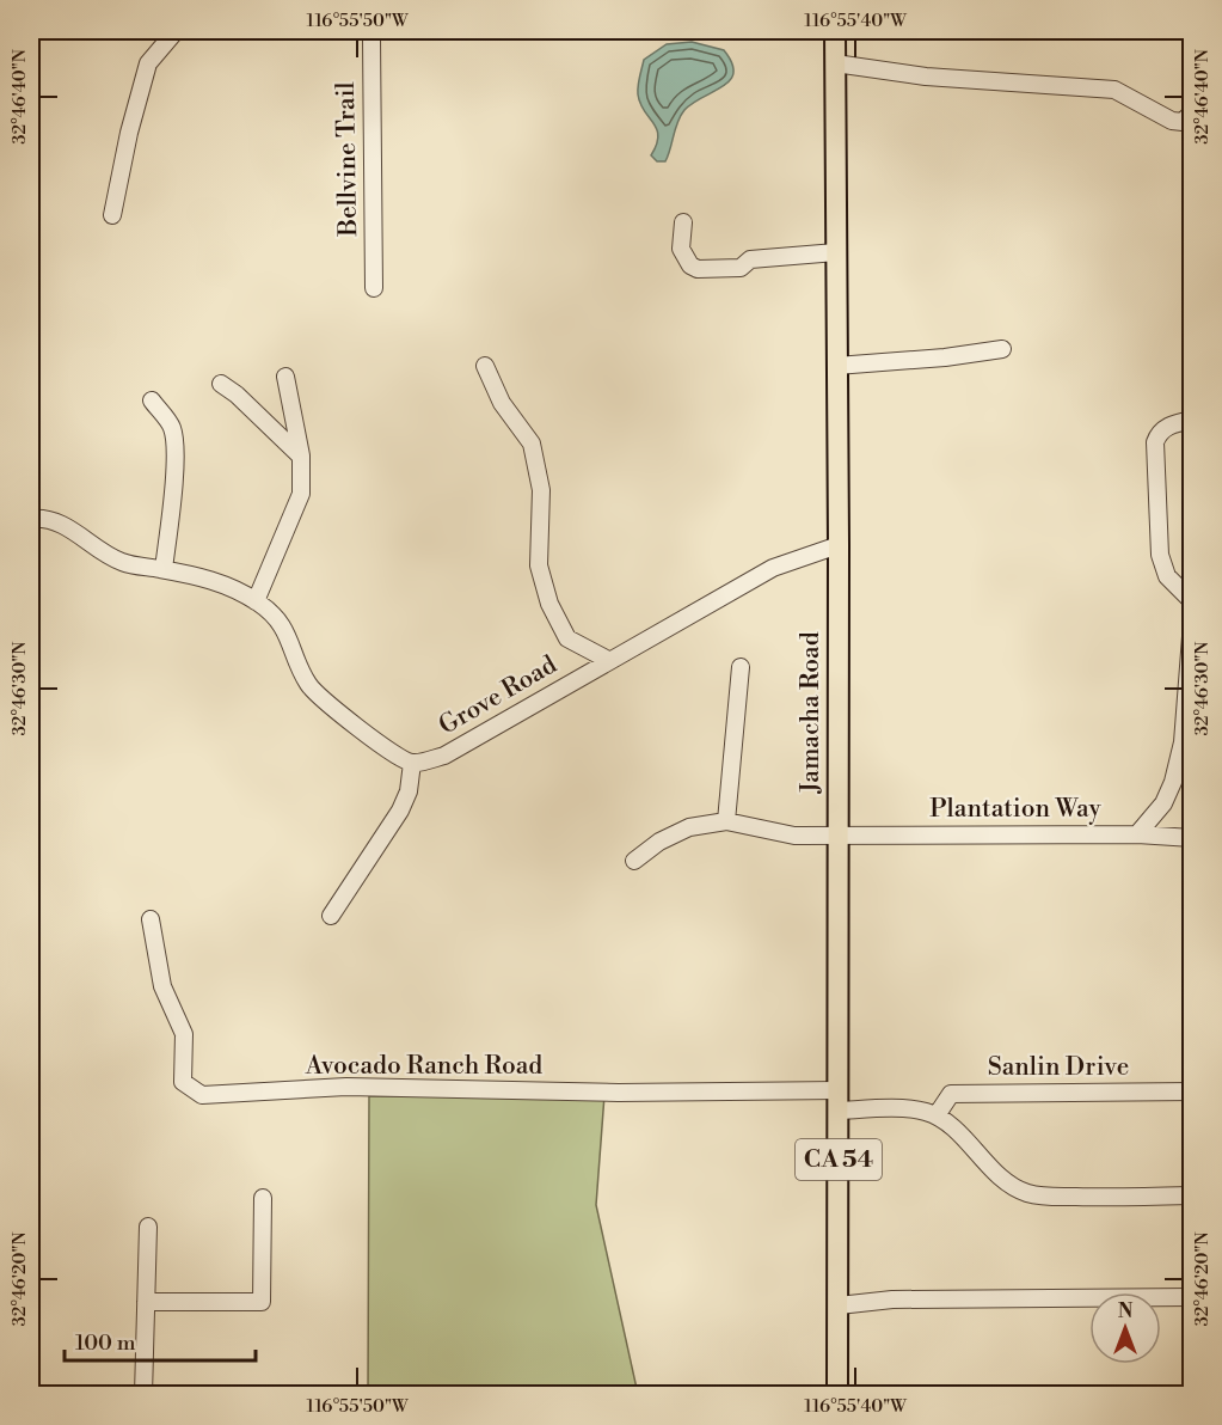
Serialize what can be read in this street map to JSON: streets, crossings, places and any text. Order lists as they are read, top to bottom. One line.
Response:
{"streets":{"main road":["Jamacha Road","CA 54"],"street":["Bellvine Trail","Grove Road","Plantation Way","Avocado Ranch Road","Sanlin Drive"]},"crossings":[["Grove Road","Jamacha Road"],["Jamacha Road","Plantation Way"],["Jamacha Road","Avocado Ranch Road"]],"scale_bar":"100 m","north":"top","coordinates":["116°55'50\"W","116°55'40\"W","32°46'40\"N","32°46'30\"N","32°46'20\"N"]}
